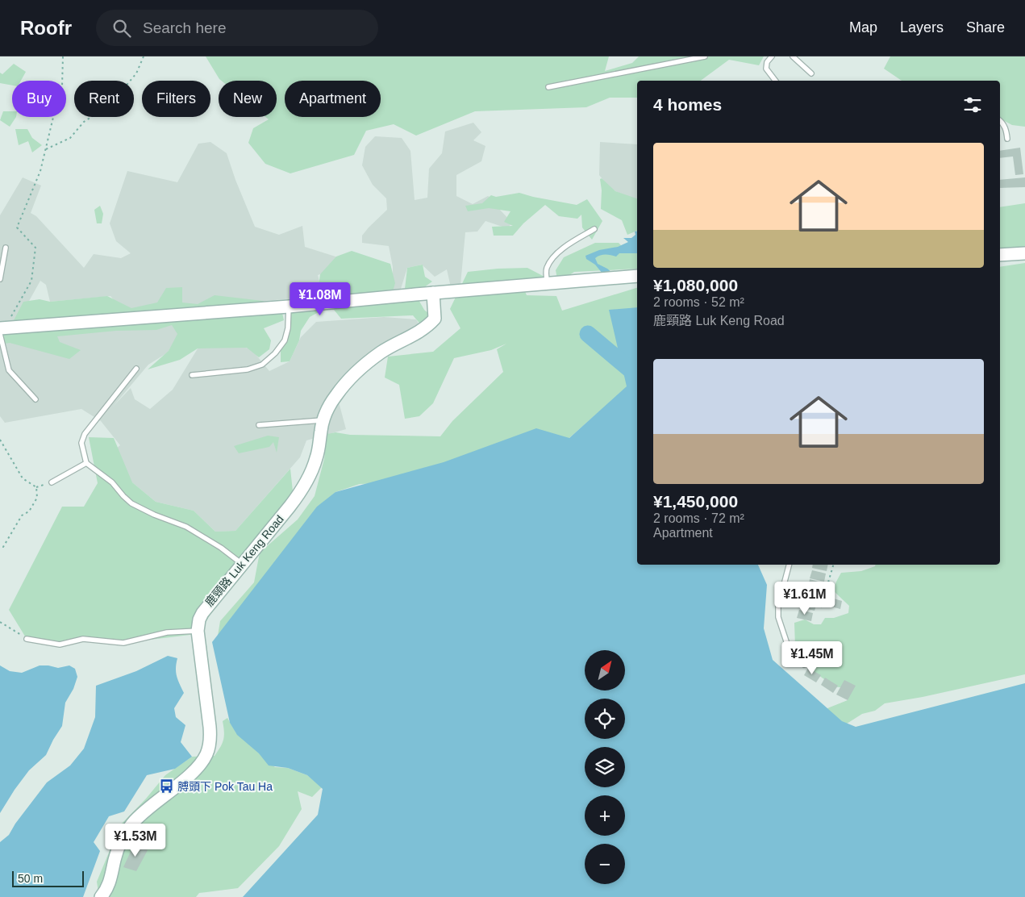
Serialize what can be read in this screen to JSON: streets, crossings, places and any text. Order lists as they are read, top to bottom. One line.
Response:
{"streets":{"street":["鹿頸路 Luk Keng Road"]},"places":{"bus stop":["膊頭下 Pok Tau Ha"]},"scale_bar":"50 m","north":"top right","page":{"header":"Roofr","search":"Search here","nav":["Map","Layers","Share"],"chip":["Buy","Rent","Filters","New","Apartment"],"heading":"4 homes","list":[{"name":"¥1,080,000","note":"2 rooms · 52 m² · 鹿頸路 Luk Keng Road"},{"name":"¥1,450,000","note":"2 rooms · 72 m² · Apartment"}],"price":["¥1.08M","¥1.61M","¥1.45M","¥1.53M"],"map_buttons":["+","−"],"scale":"50 m"}}
